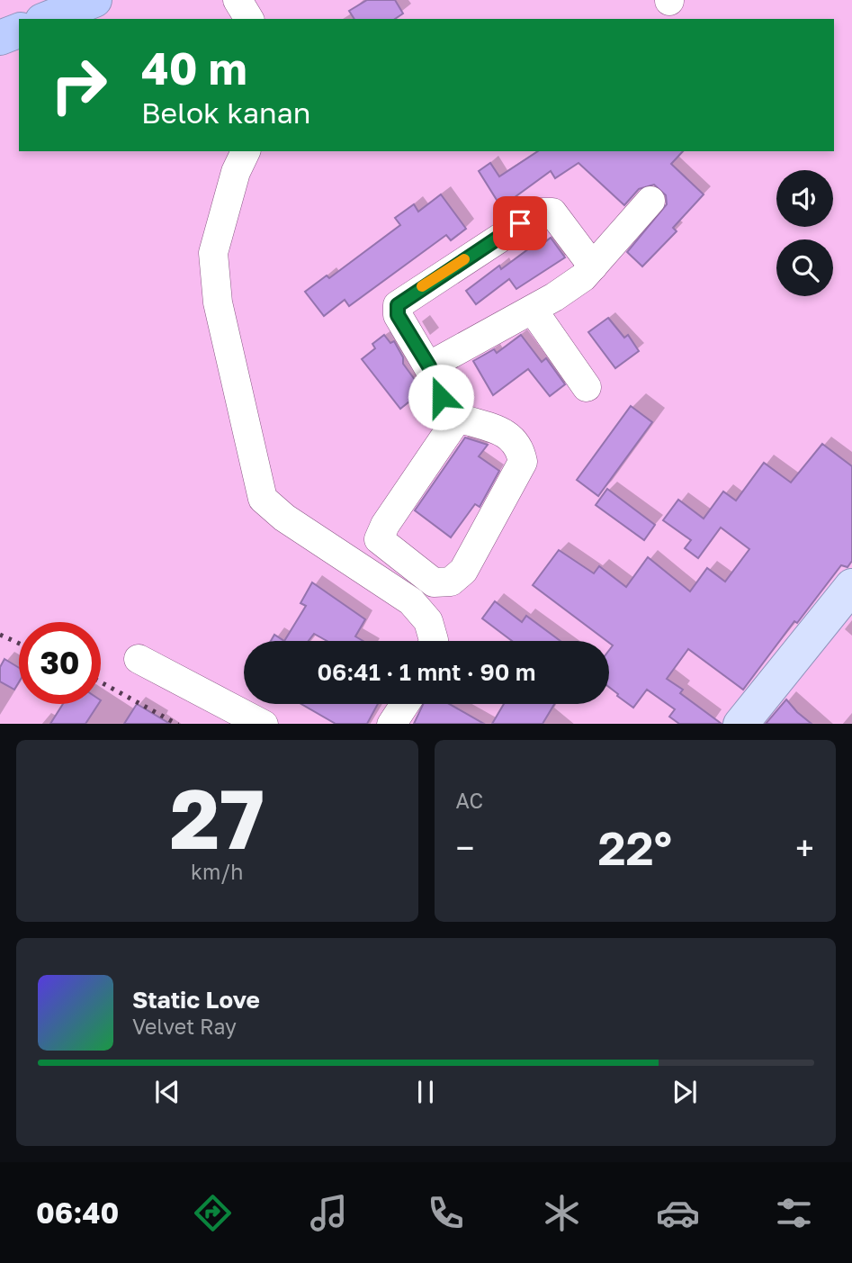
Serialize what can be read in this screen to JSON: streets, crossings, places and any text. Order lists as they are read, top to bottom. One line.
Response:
{"page":{"turn":["40 m","Belok kanan"],"limit":"30","trip":"06:41 · 1 mnt · 90 m","tile":[["27","km/h"],"AC"],"heat":["−","22°","+"],"song":["Static Love","Velvet Ray"],"tabs":"06:40"}}
